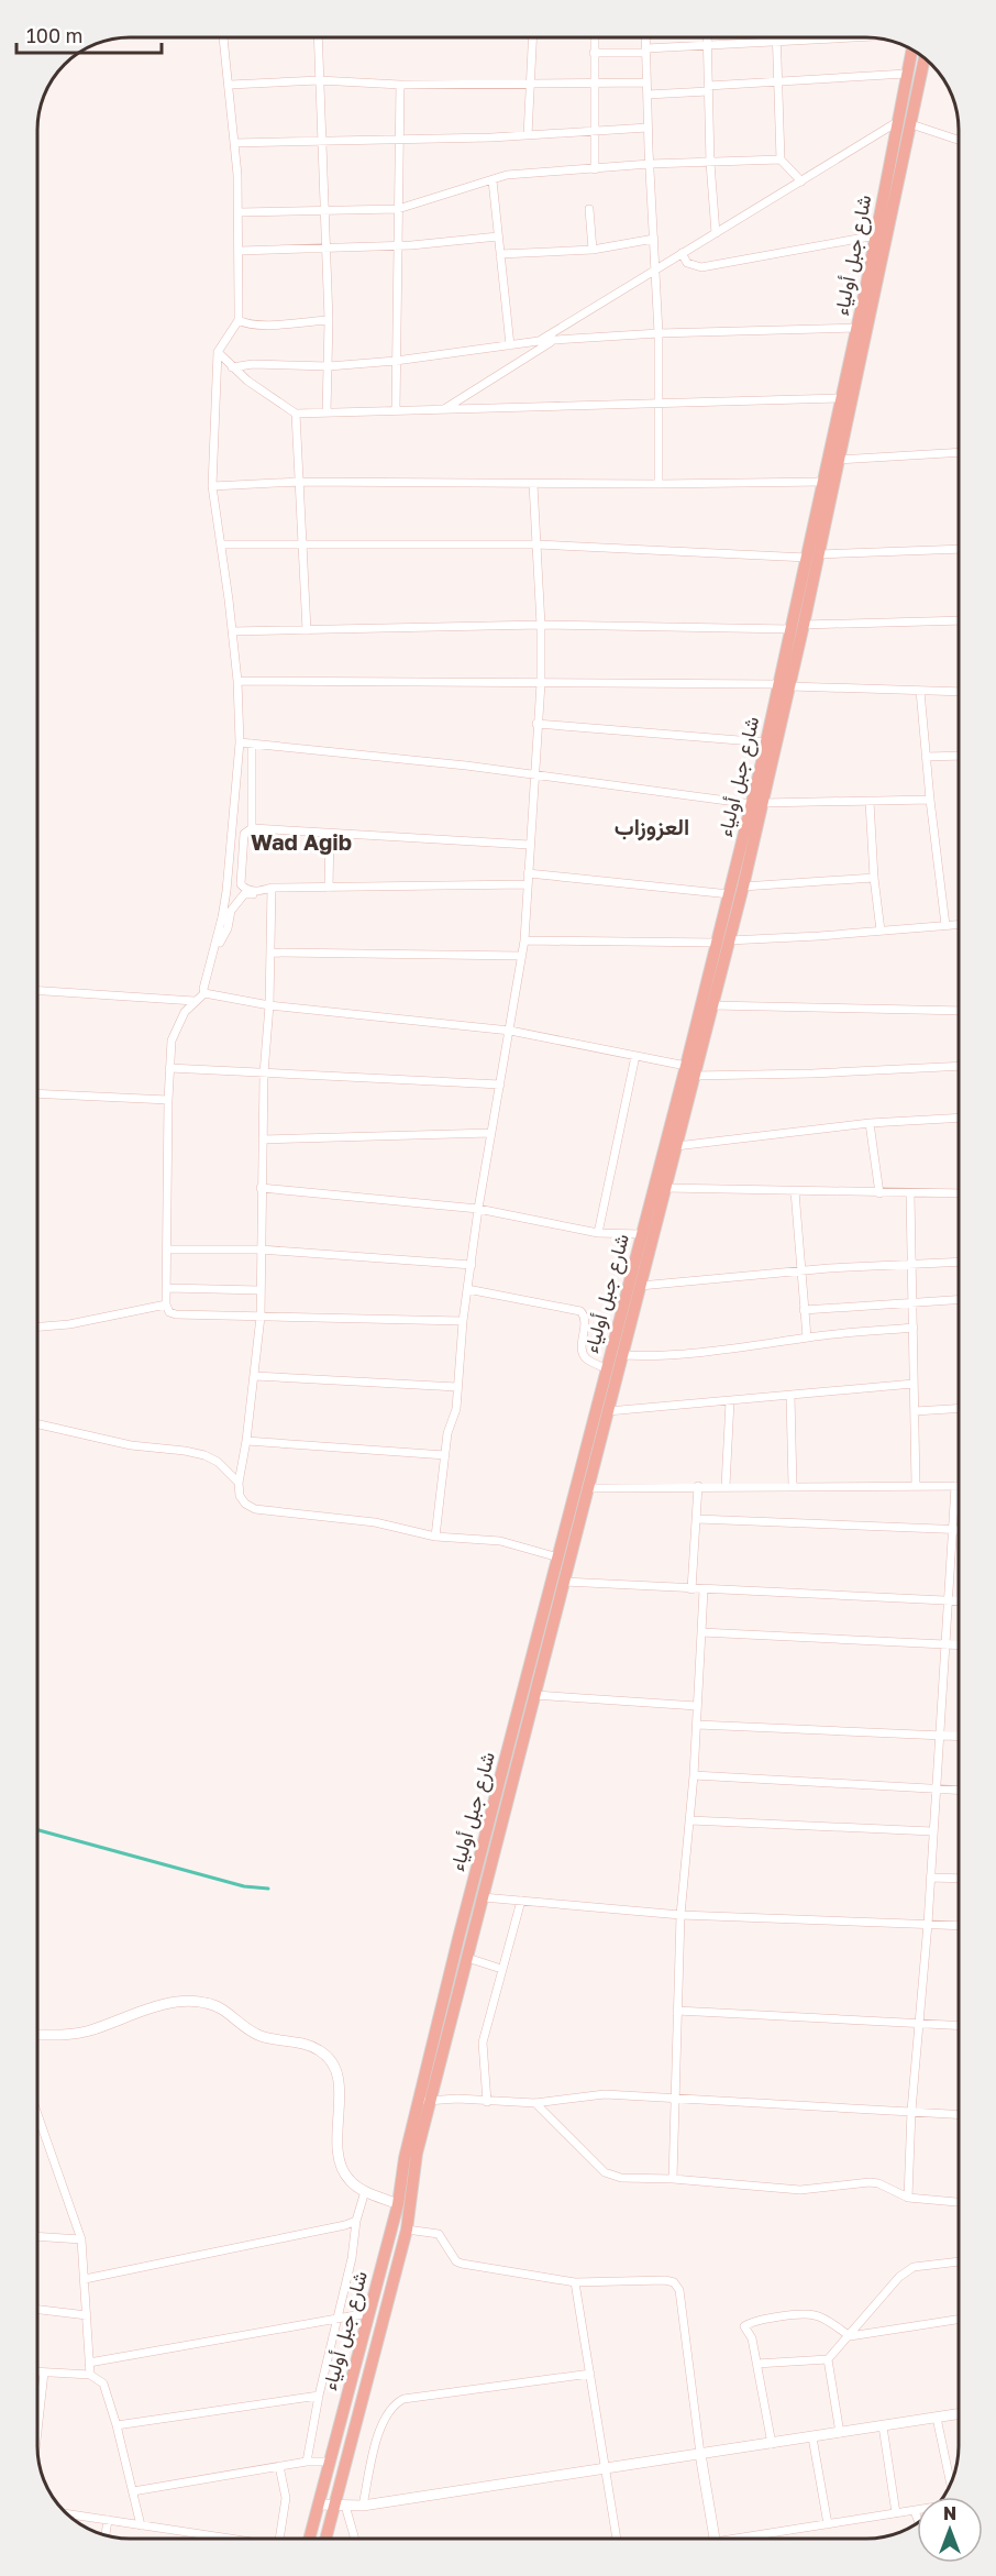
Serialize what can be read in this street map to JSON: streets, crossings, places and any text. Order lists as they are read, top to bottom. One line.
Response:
{"streets":{"main road":["شارع جبل أولياء"]},"districts":["العزوزاب","Wad Agib"],"scale_bar":"100 m","north":"top"}
